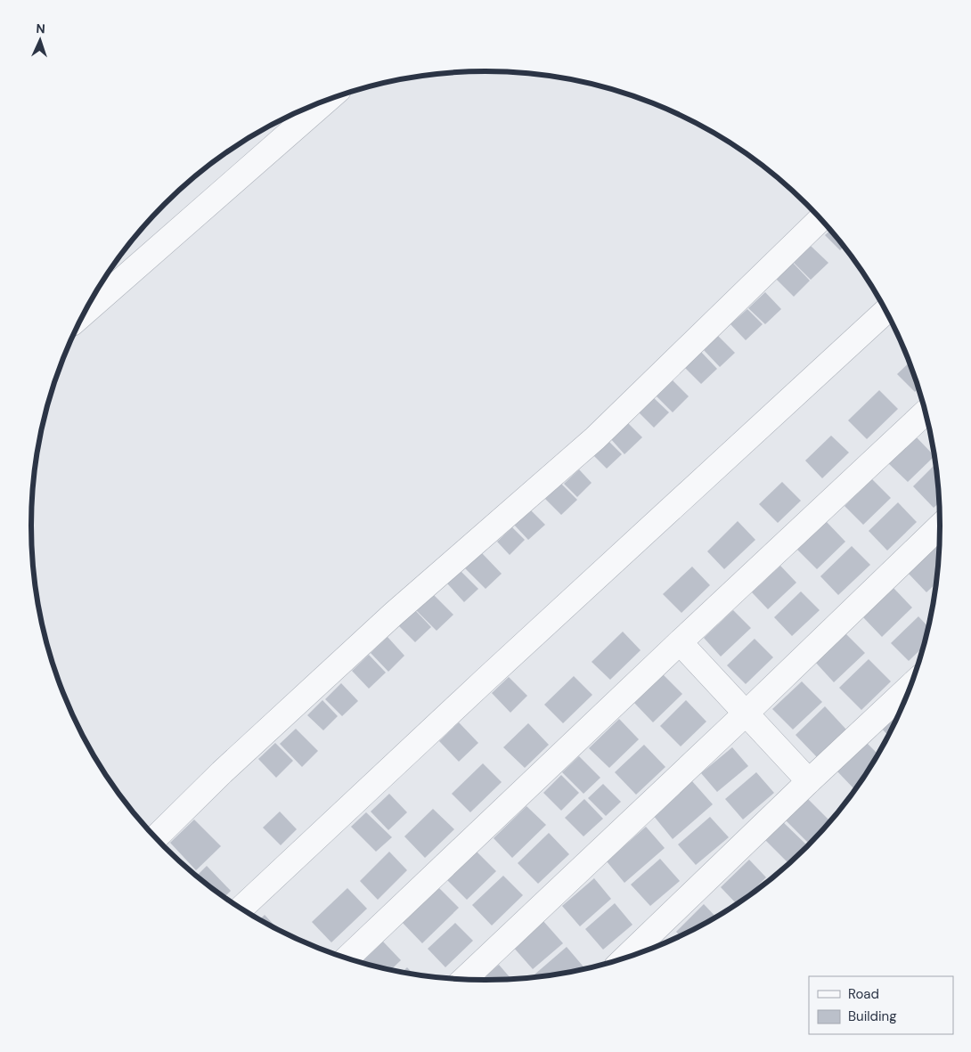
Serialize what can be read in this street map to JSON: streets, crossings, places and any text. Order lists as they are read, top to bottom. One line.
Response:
{"legend":["Road","Building"],"north":"top"}
